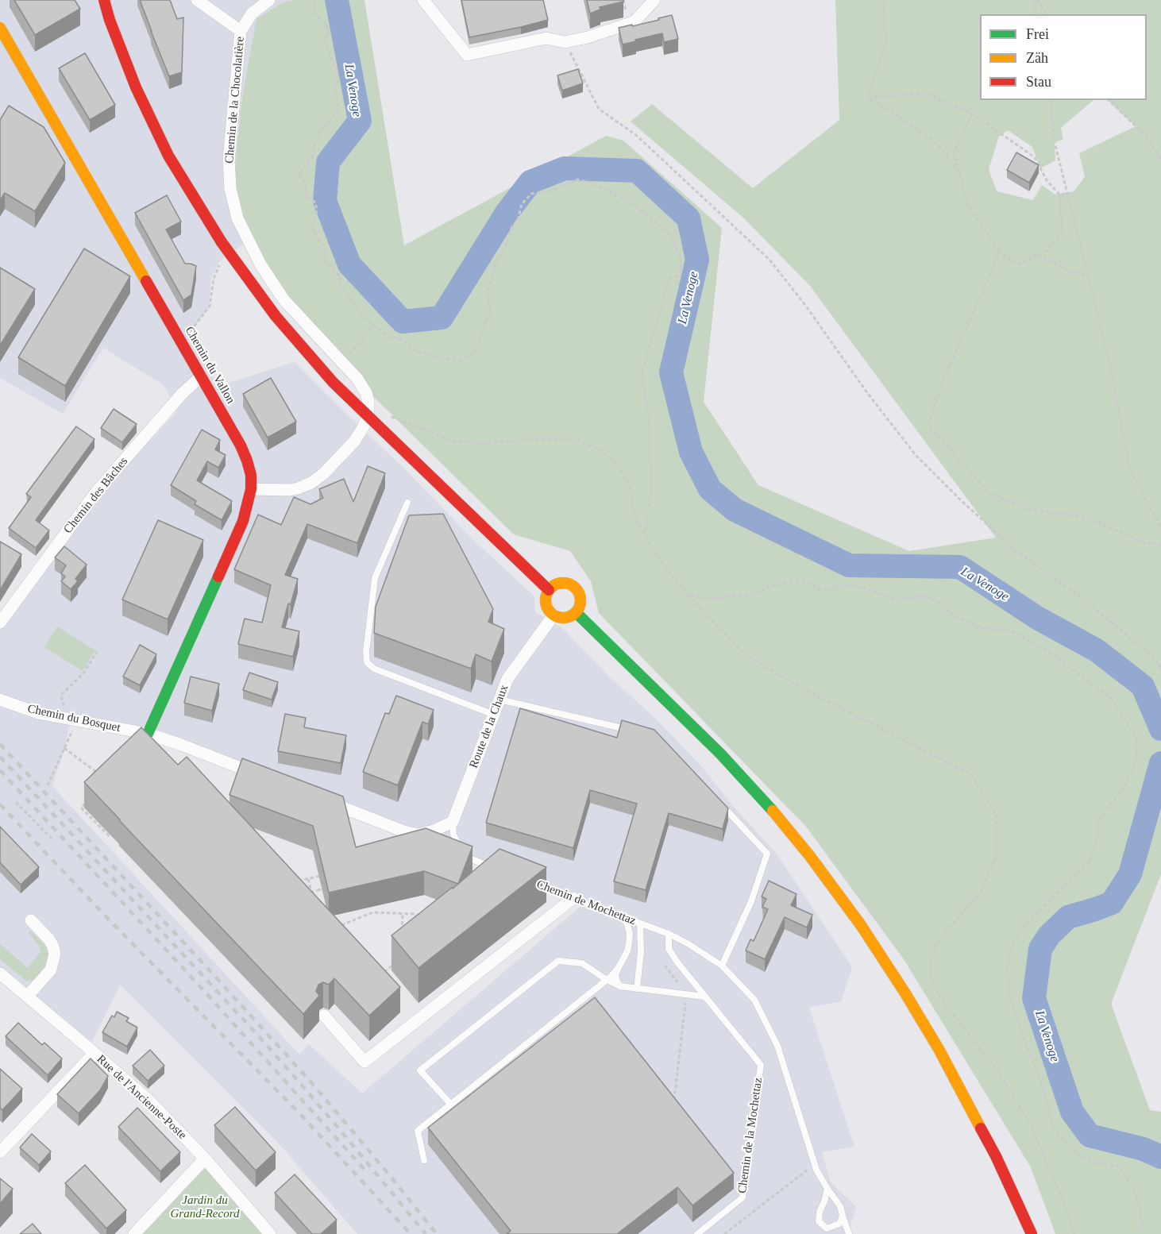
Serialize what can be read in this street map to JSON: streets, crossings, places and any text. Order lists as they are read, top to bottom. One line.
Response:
{"streets":{"main road":["Chemin du Vallon"],"street":["Chemin de la Chocolatière","Chemin des Bâches","Chemin du Bosquet","Route de la Chaux","Rue de l'Ancienne-Poste"],"lane":["Chemin de Mochettaz","Chemin de la Mochettaz"]},"crossings":[["Chemin de la Chocolatière","Chemin du Vallon"],["Chemin du Vallon","Chemin des Bâches"],["Chemin du Vallon","Chemin du Bosquet"],["Chemin de Mochettaz","Chemin de la Mochettaz"]],"water":["La Venoge"],"parks":["Jardin du Grand-Record"],"legend":["Frei","Zäh","Stau"]}
